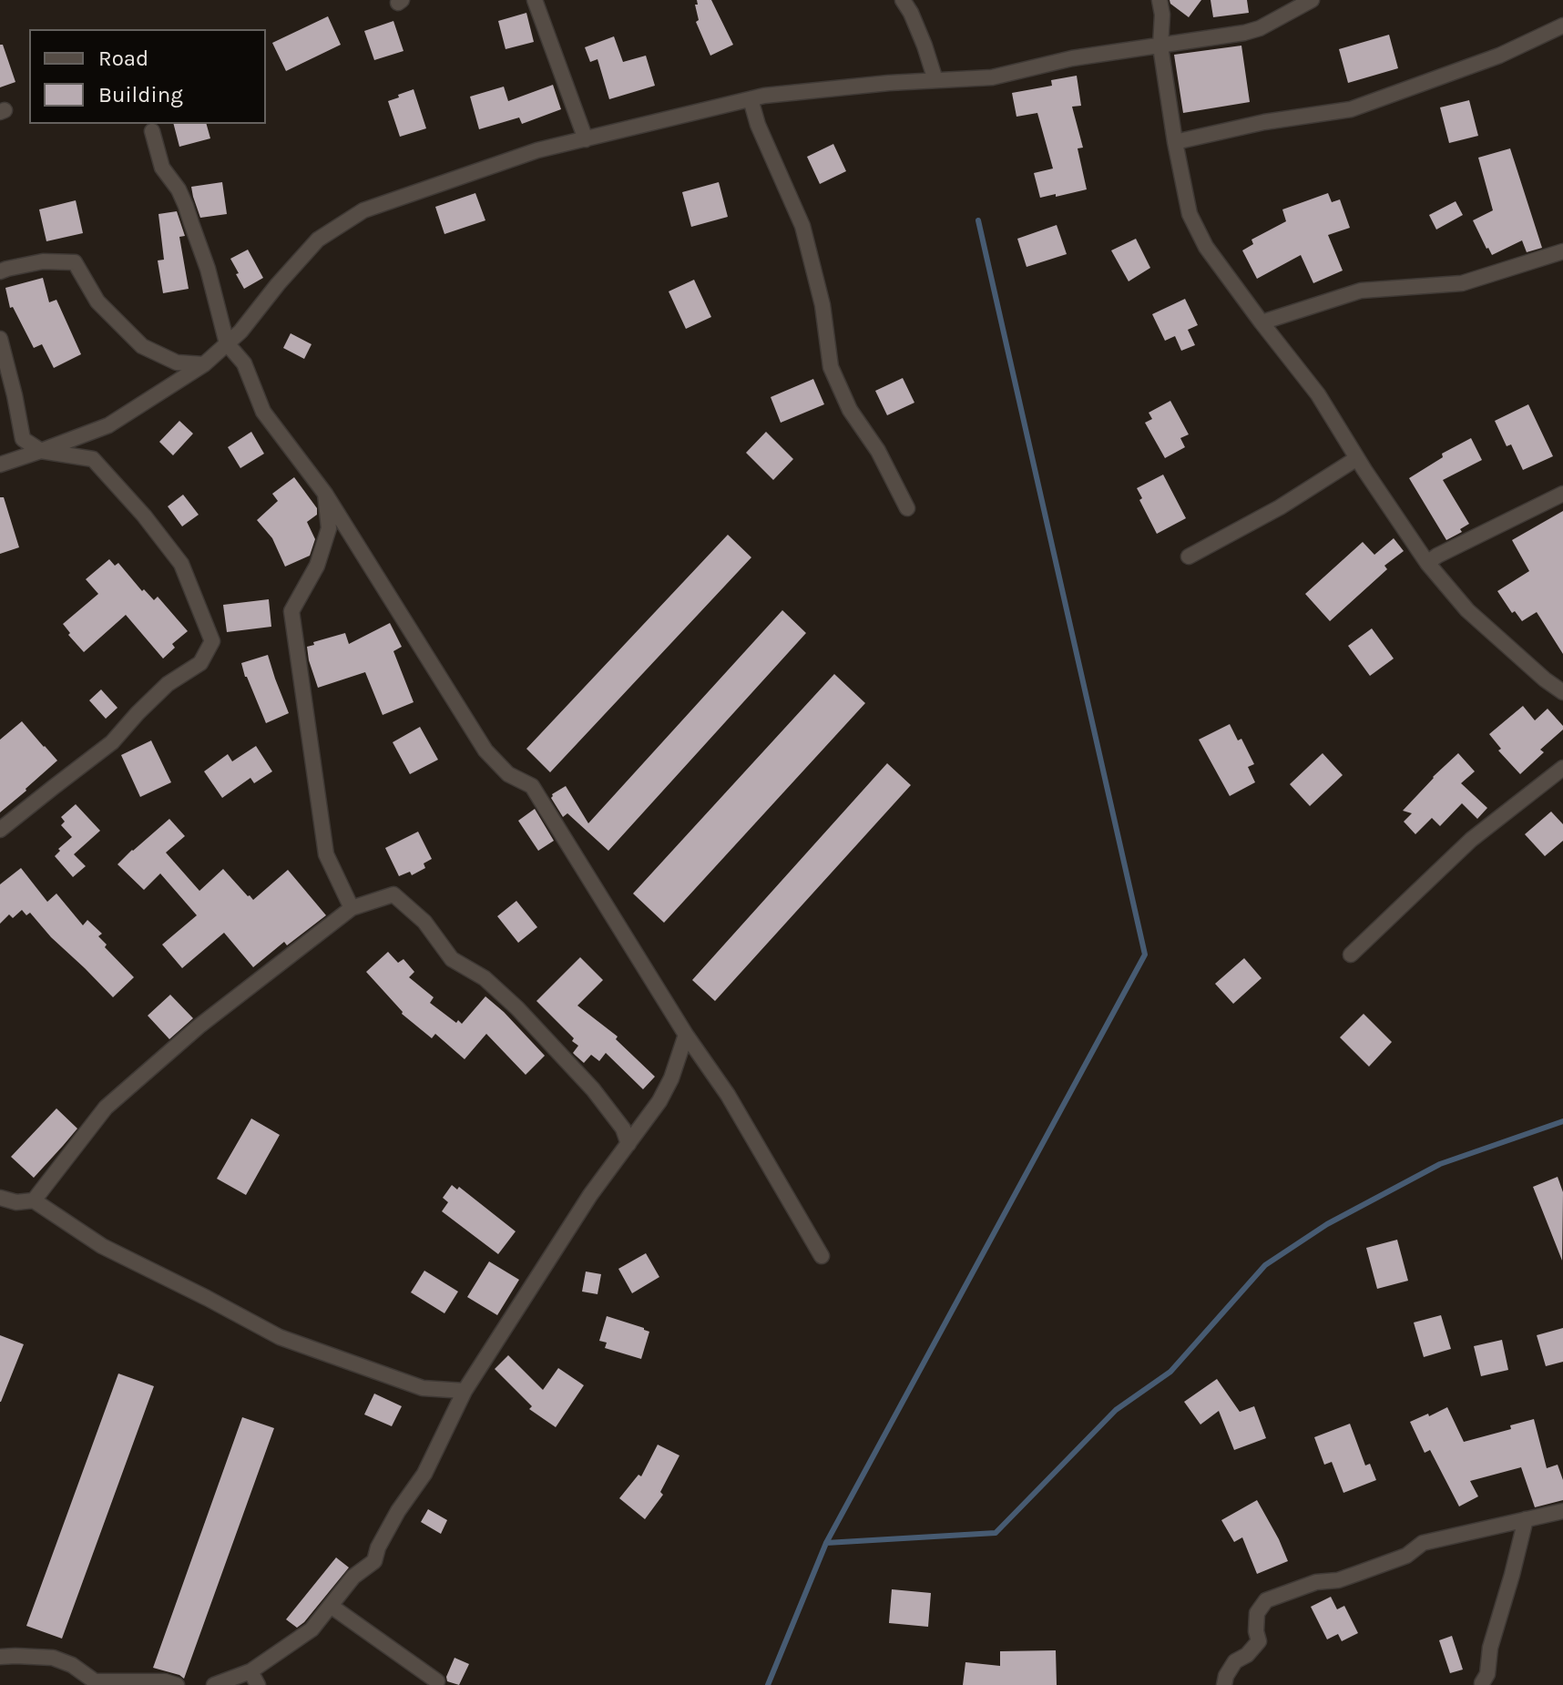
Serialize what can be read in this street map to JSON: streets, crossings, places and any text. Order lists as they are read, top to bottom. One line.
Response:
{"legend":["Road","Building"]}
